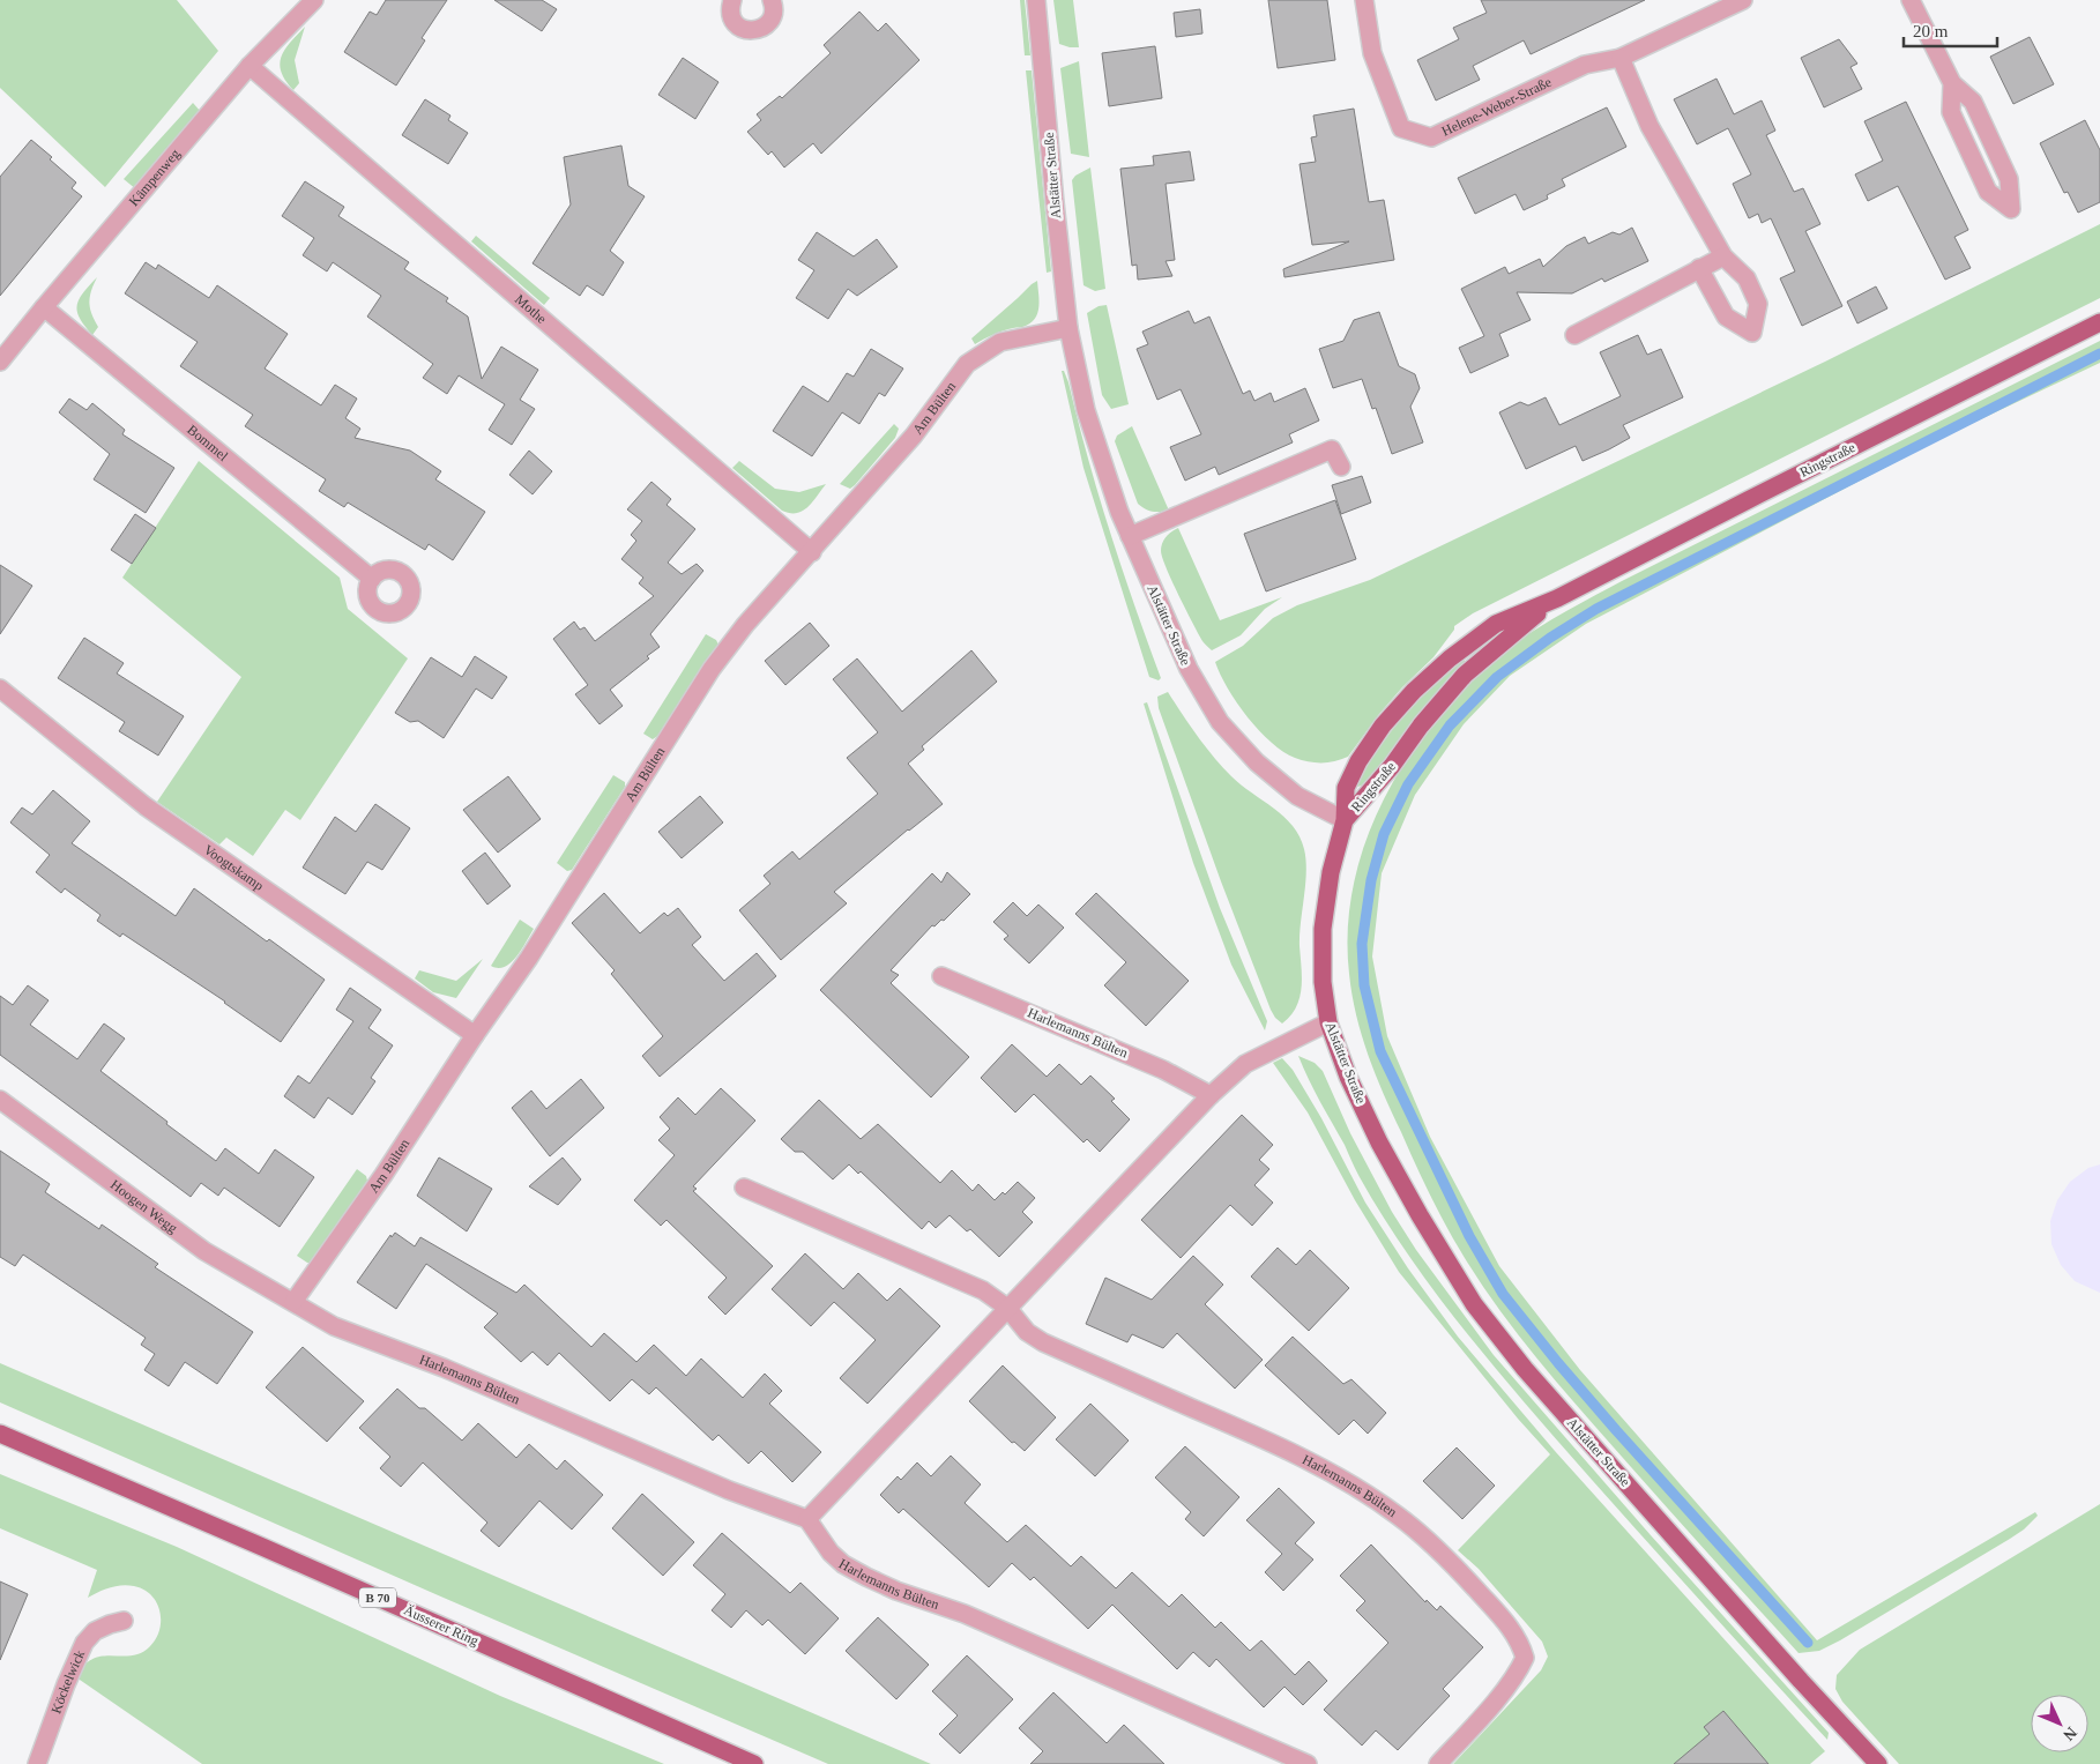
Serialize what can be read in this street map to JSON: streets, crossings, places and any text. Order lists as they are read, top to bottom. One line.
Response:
{"streets":{"main road":["Alstätter Straße","Ringstraße","B 70","Äusserer Ring"],"street":["Helene-Weber-Straße","Kämpenweg","Mothe","Am Bülten","Bommel","Voogtskamp","Harlemanns Bülten","Hoogen Wegg","Köckelwick"]},"crossings":[["Alstätter Straße","Am Bülten"],["Alstätter Straße","Ringstraße"],["Kämpenweg","Mothe"],["Kämpenweg","Bommel"],["Mothe","Am Bülten"],["Am Bülten","Voogtskamp"],["Am Bülten","Harlemanns Bülten"],["Am Bülten","Hoogen Wegg"],["Harlemanns Bülten","Hoogen Wegg"]],"scale_bar":"20 m","north":"bottom right"}
